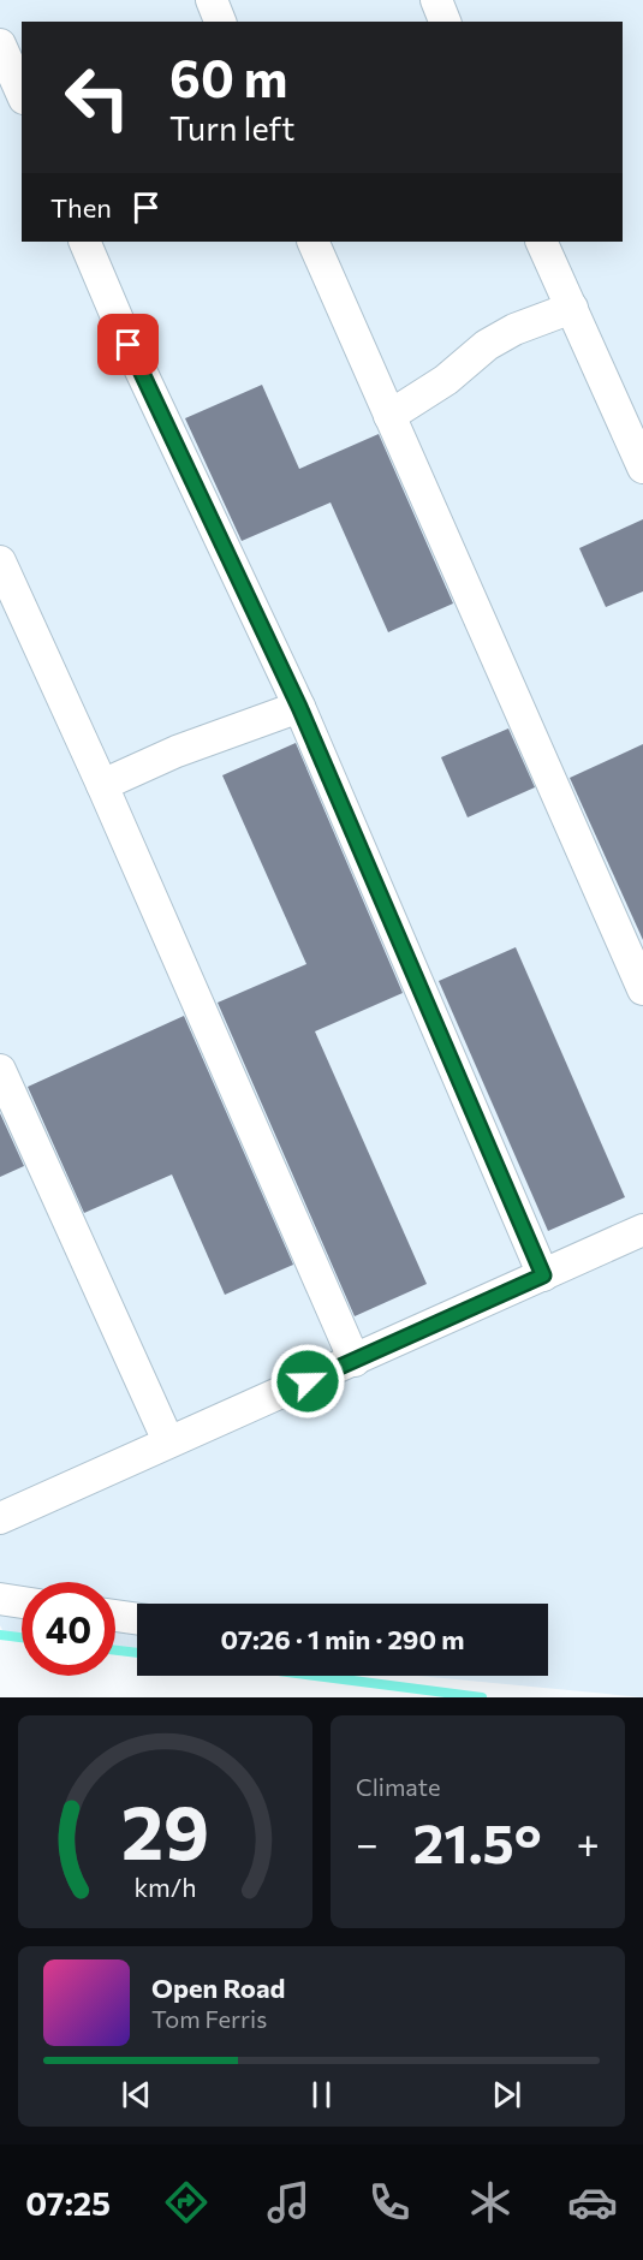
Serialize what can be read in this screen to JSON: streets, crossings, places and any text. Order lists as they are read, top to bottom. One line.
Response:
{"page":{"turn":["60 m","Turn left"],"then":"Then","limit":"40","trip":"07:26 · 1 min · 290 m","tile":"Climate","heat":["−","21.5°","+"],"song":["Open Road","Tom Ferris"],"tabs":"07:25","gauge":["29","km/h"]}}
